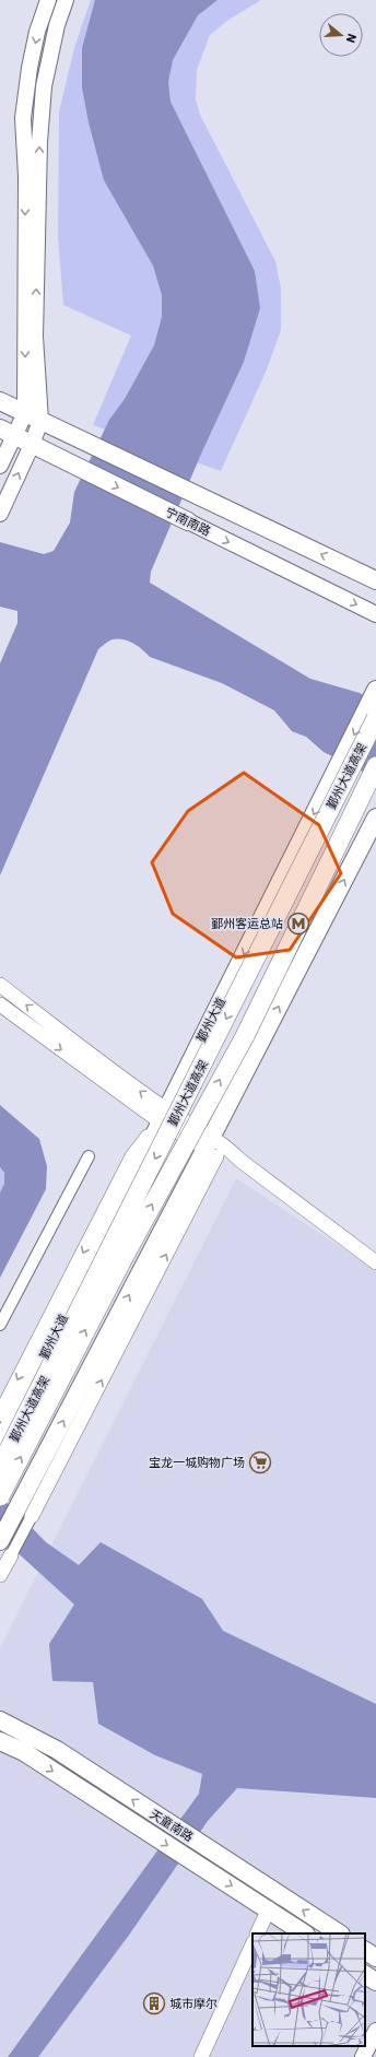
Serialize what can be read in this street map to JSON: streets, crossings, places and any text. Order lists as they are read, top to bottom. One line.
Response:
{"streets":{"highway":["鄞州大道高架"],"main road":["宁南南路","鄞州大道","天童南路"]},"places":{"metro station":["鄞州客运总站"],"supermarket":["宝龙一城购物广场"],"building":["城市摩尔"]},"north":"right"}
